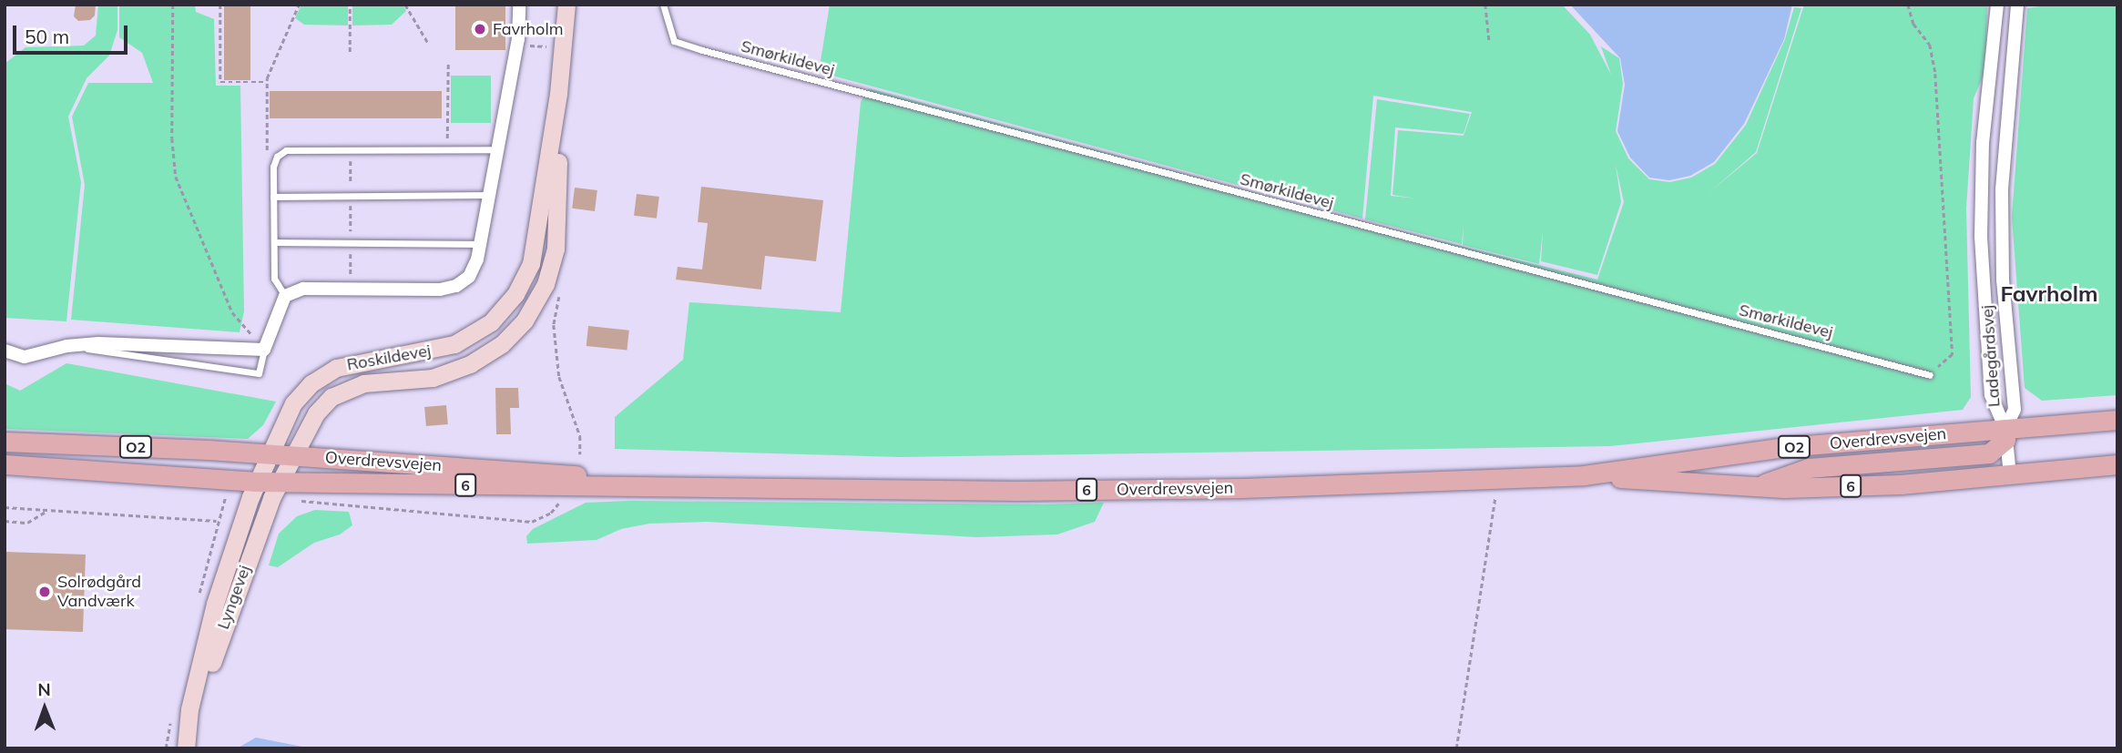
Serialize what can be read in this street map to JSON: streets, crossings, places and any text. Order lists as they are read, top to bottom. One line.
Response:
{"streets":{"main road":["Overdrevsvejen","O2","6"],"street":["Ladegårdsvej","Roskildevej","Lyngevej"],"lane":["Smørkildevej"]},"crossings":[["Ladegårdsvej","Overdrevsvejen"],["Roskildevej","Overdrevsvejen"],["Roskildevej","O2"],["Roskildevej","Lyngevej"],["Overdrevsvejen","O2"],["Overdrevsvejen","Lyngevej"],["O2","Lyngevej"]],"districts":["Favrholm"],"places":["Favrholm","Solrødgård Vandværk"],"scale_bar":"50 m","north":"top"}
